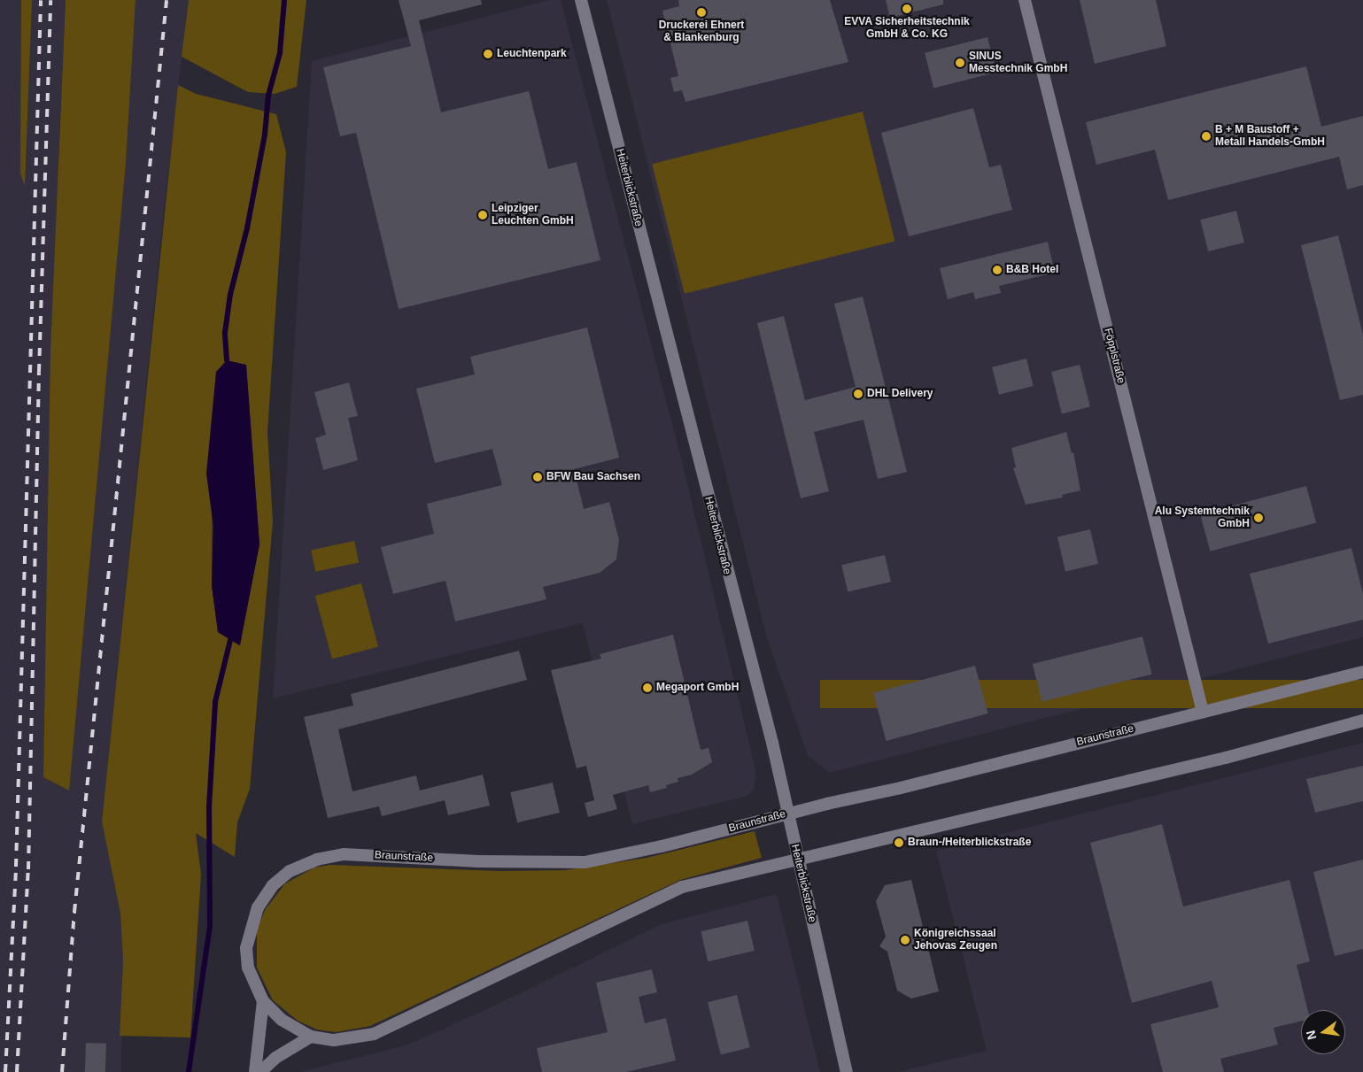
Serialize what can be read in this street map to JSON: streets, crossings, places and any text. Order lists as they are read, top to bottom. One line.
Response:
{"streets":{"main road":["Heiterblickstraße","Föpplstraße","Braunstraße"]},"crossings":[["Heiterblickstraße","Braunstraße"],["Föpplstraße","Braunstraße"]],"places":["EVVA Sicherheitstechnik GmbH & Co. KG","Druckerei Ehnert & Blankenburg","Leuchtenpark","SINUS Messtechnik GmbH","B + M Baustoff + Metall Handels-GmbH","Leipziger Leuchten GmbH","B&B Hotel","DHL Delivery","BFW Bau Sachsen","Alu Systemtechnik GmbH","Megaport GmbH","Braun-/Heiterblickstraße","Königreichssaal Jehovas Zeugen"],"north":"left"}
